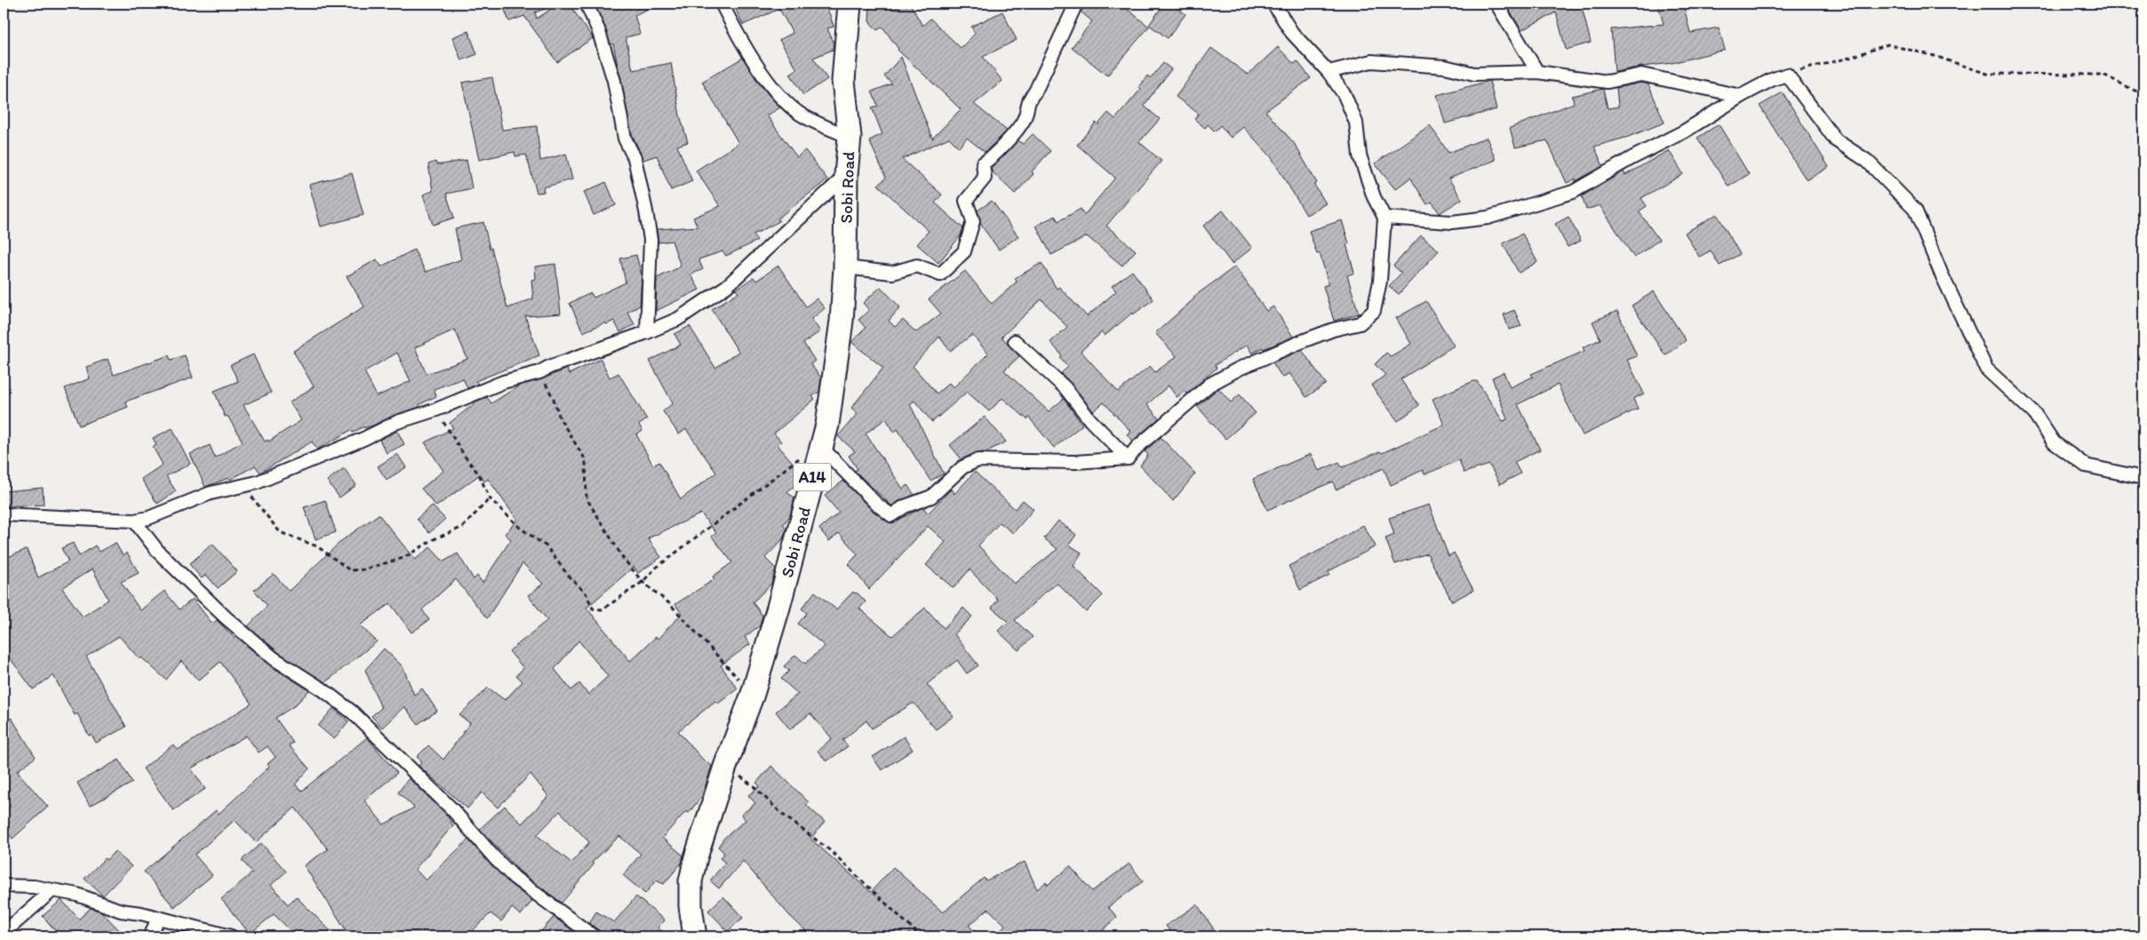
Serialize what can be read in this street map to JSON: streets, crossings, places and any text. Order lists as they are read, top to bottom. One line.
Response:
{"streets":{"highway":["Sobi Road","A14"]}}
